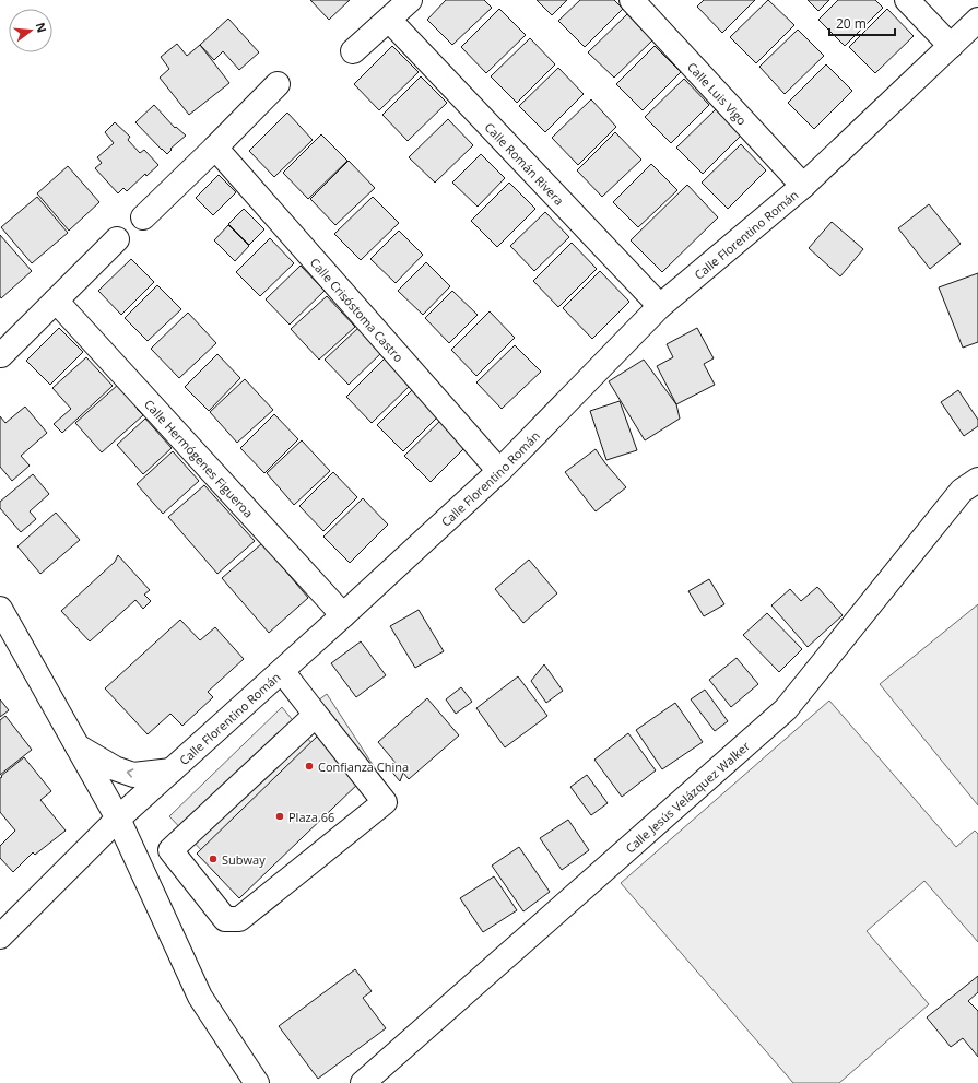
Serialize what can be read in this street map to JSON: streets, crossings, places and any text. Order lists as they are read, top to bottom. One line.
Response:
{"streets":{"street":["Calle Luis Vigo","Calle Román Rivera","Calle Florentino Román","Calle Crisóstoma Castro","Calle Hermógenes Figueroa","Calle Jesús Velázquez Walker"]},"crossings":[["Calle Luis Vigo","Calle Florentino Román"],["Calle Román Rivera","Calle Florentino Román"],["Calle Florentino Román","Calle Crisóstoma Castro"],["Calle Florentino Román","Calle Hermógenes Figueroa"]],"places":["Confianza China","Plaza 66","Subway"],"scale_bar":"20 m","north":"right"}
